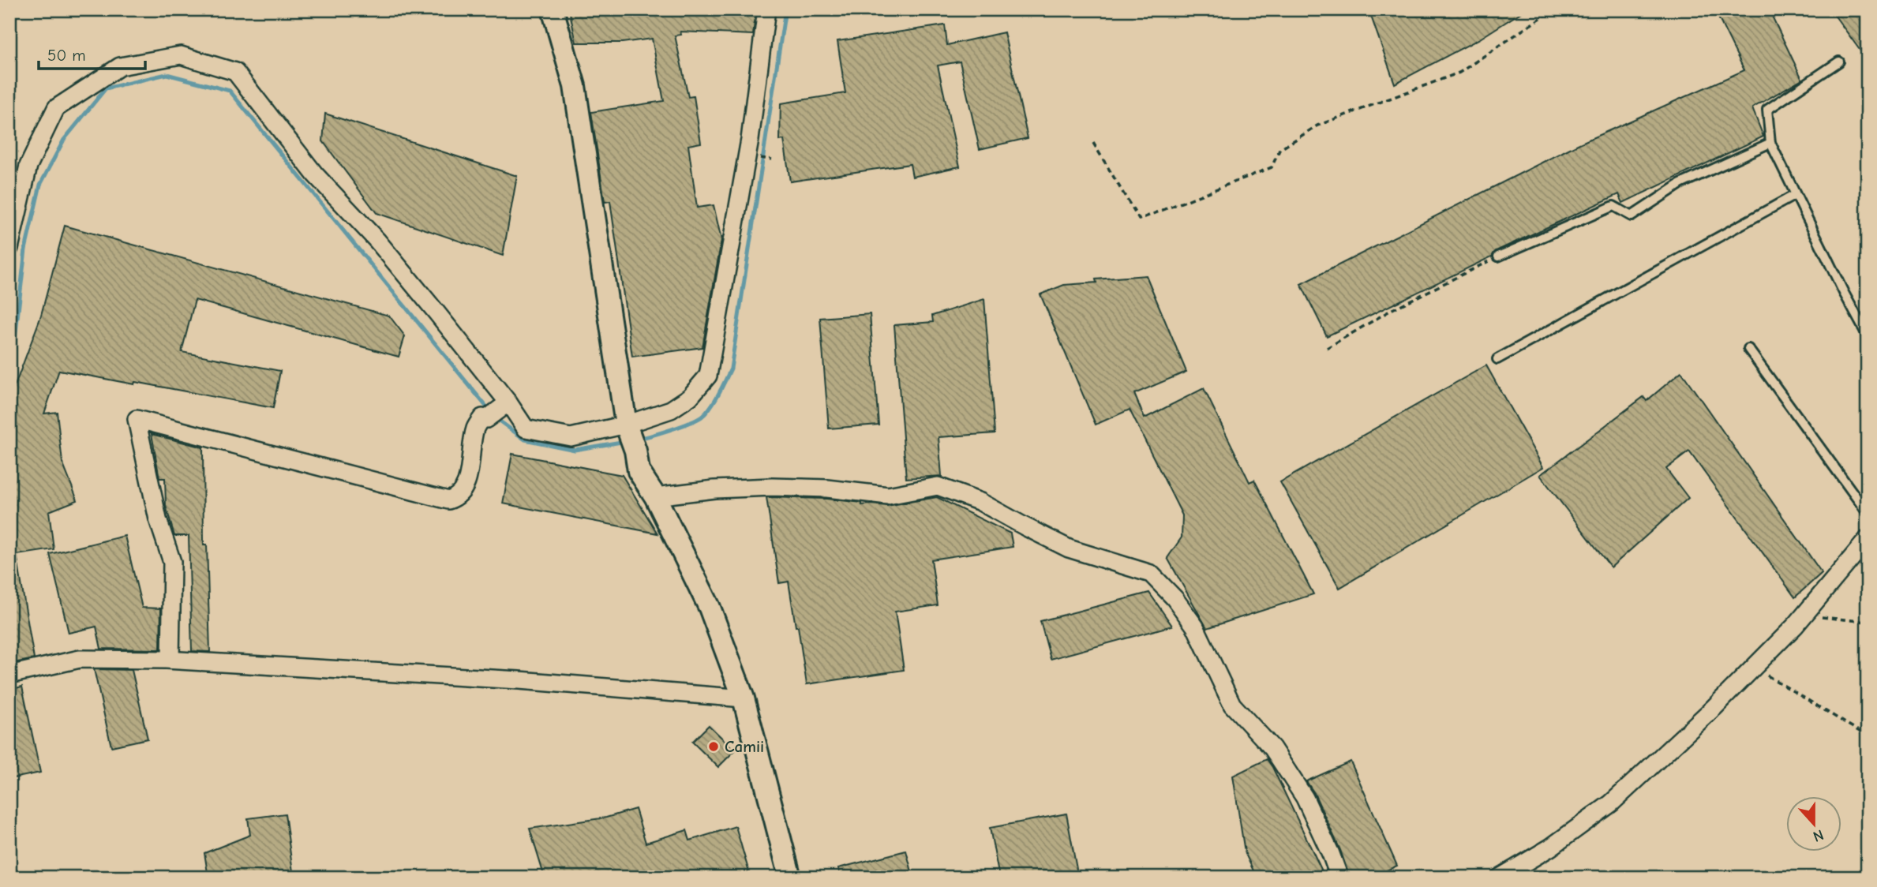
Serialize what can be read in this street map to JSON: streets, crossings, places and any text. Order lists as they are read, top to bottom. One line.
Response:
{"places":["Camii"],"scale_bar":"50 m","north":"bottom"}
